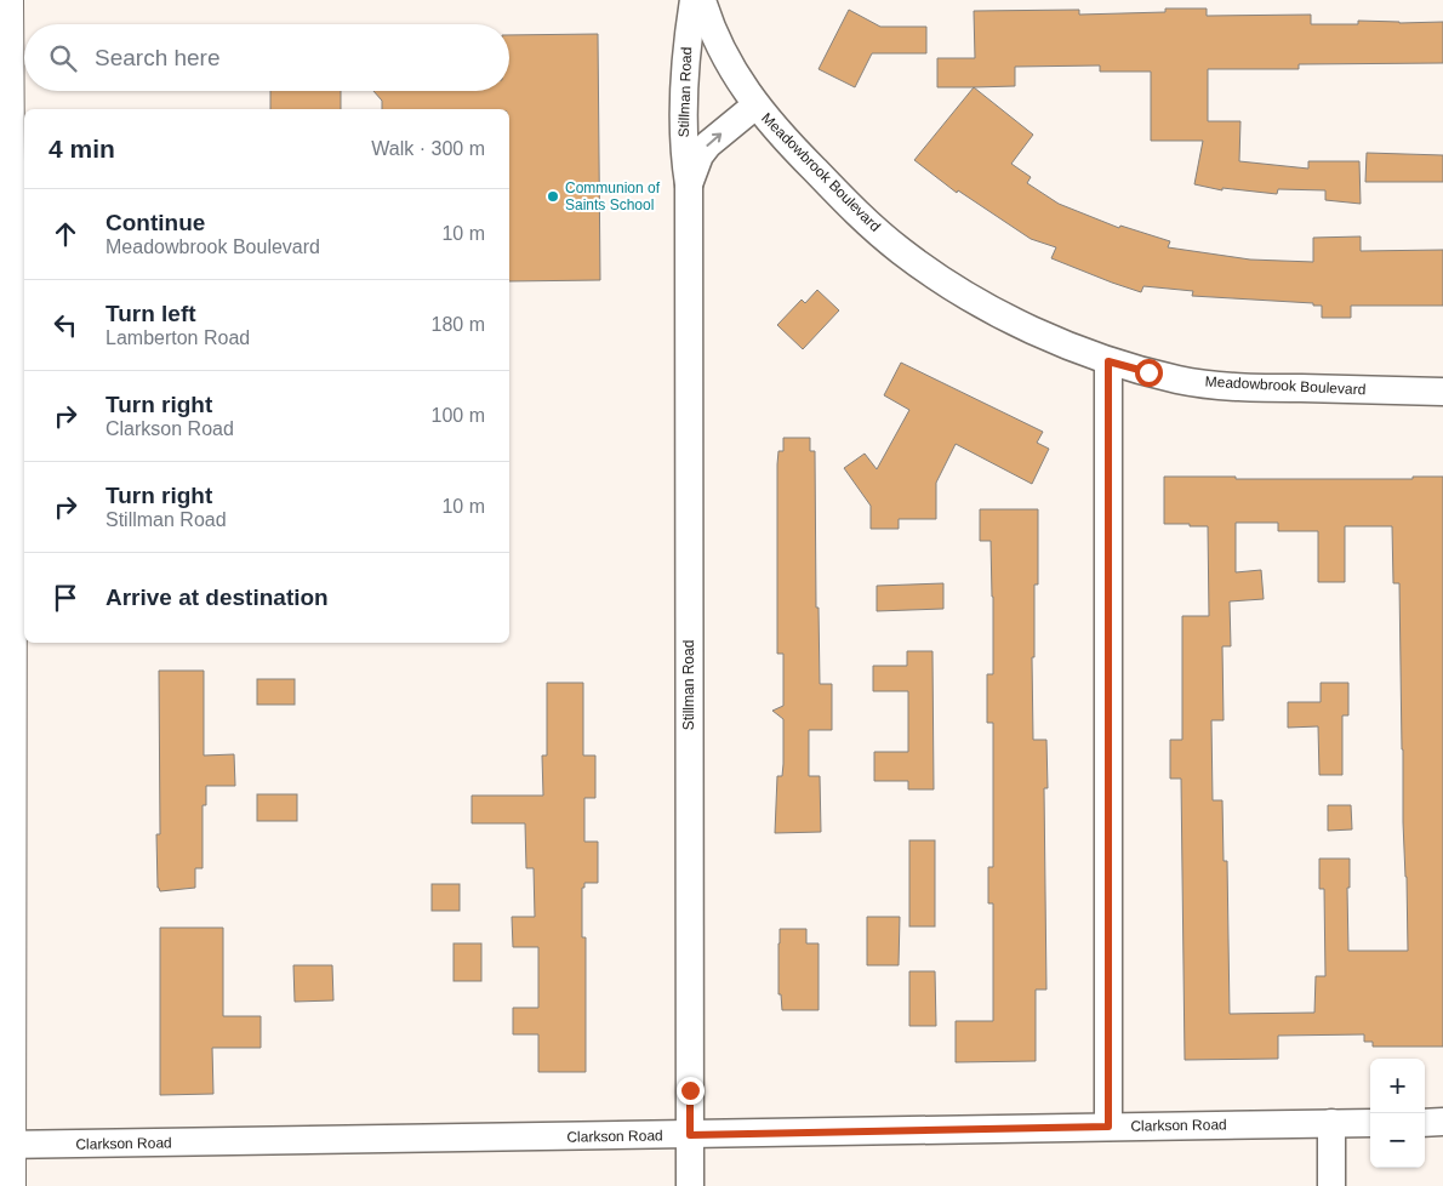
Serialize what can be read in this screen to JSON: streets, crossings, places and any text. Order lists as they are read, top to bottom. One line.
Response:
{"streets":{"street":["Stillman Road","Meadowbrook Boulevard","Clarkson Road"]},"crossings":[["Stillman Road","Meadowbrook Boulevard"],["Stillman Road","Clarkson Road"]],"places":["Communion of Saints School"],"page":{"search":"Search here","heading":["4 min","Walk · 300 m"],"list":[["Continue","Meadowbrook Boulevard","10 m"],["Turn left","Lamberton Road","180 m"],["Turn right","Clarkson Road","100 m"],["Turn right","Stillman Road","10 m"],"Arrive at destination"],"map_buttons":["+","−"]}}
